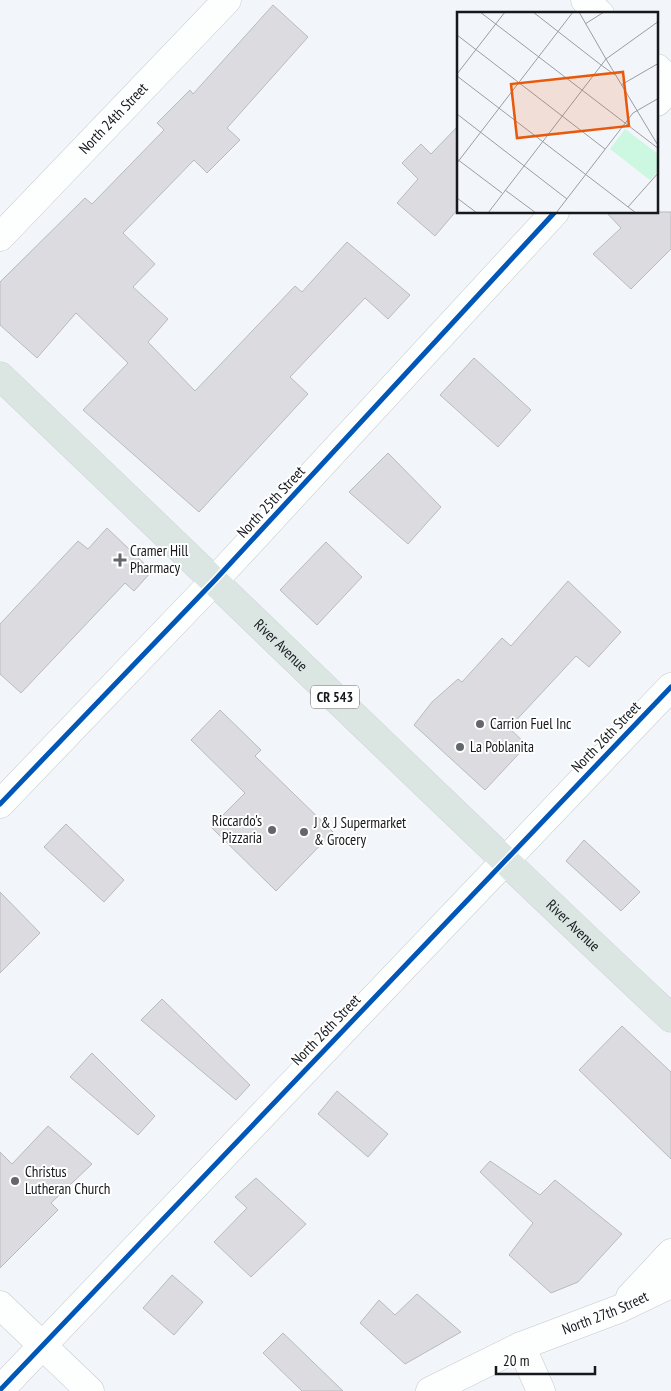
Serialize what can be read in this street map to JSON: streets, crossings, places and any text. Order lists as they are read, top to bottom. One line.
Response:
{"streets":{"main road":["River Avenue","CR 543"],"street":["North 24th Street","North 25th Street","North 26th Street","North 27th Street"]},"crossings":[["North 25th Street","River Avenue"],["River Avenue","North 26th Street"]],"places":{"health":["Cramer Hill Pharmacy"],"other":["Carrion Fuel Inc","La Poblanita","Riccardo's Pizzaria","J & J Supermarket & Grocery","Christus Lutheran Church"]},"scale_bar":"20 m"}
